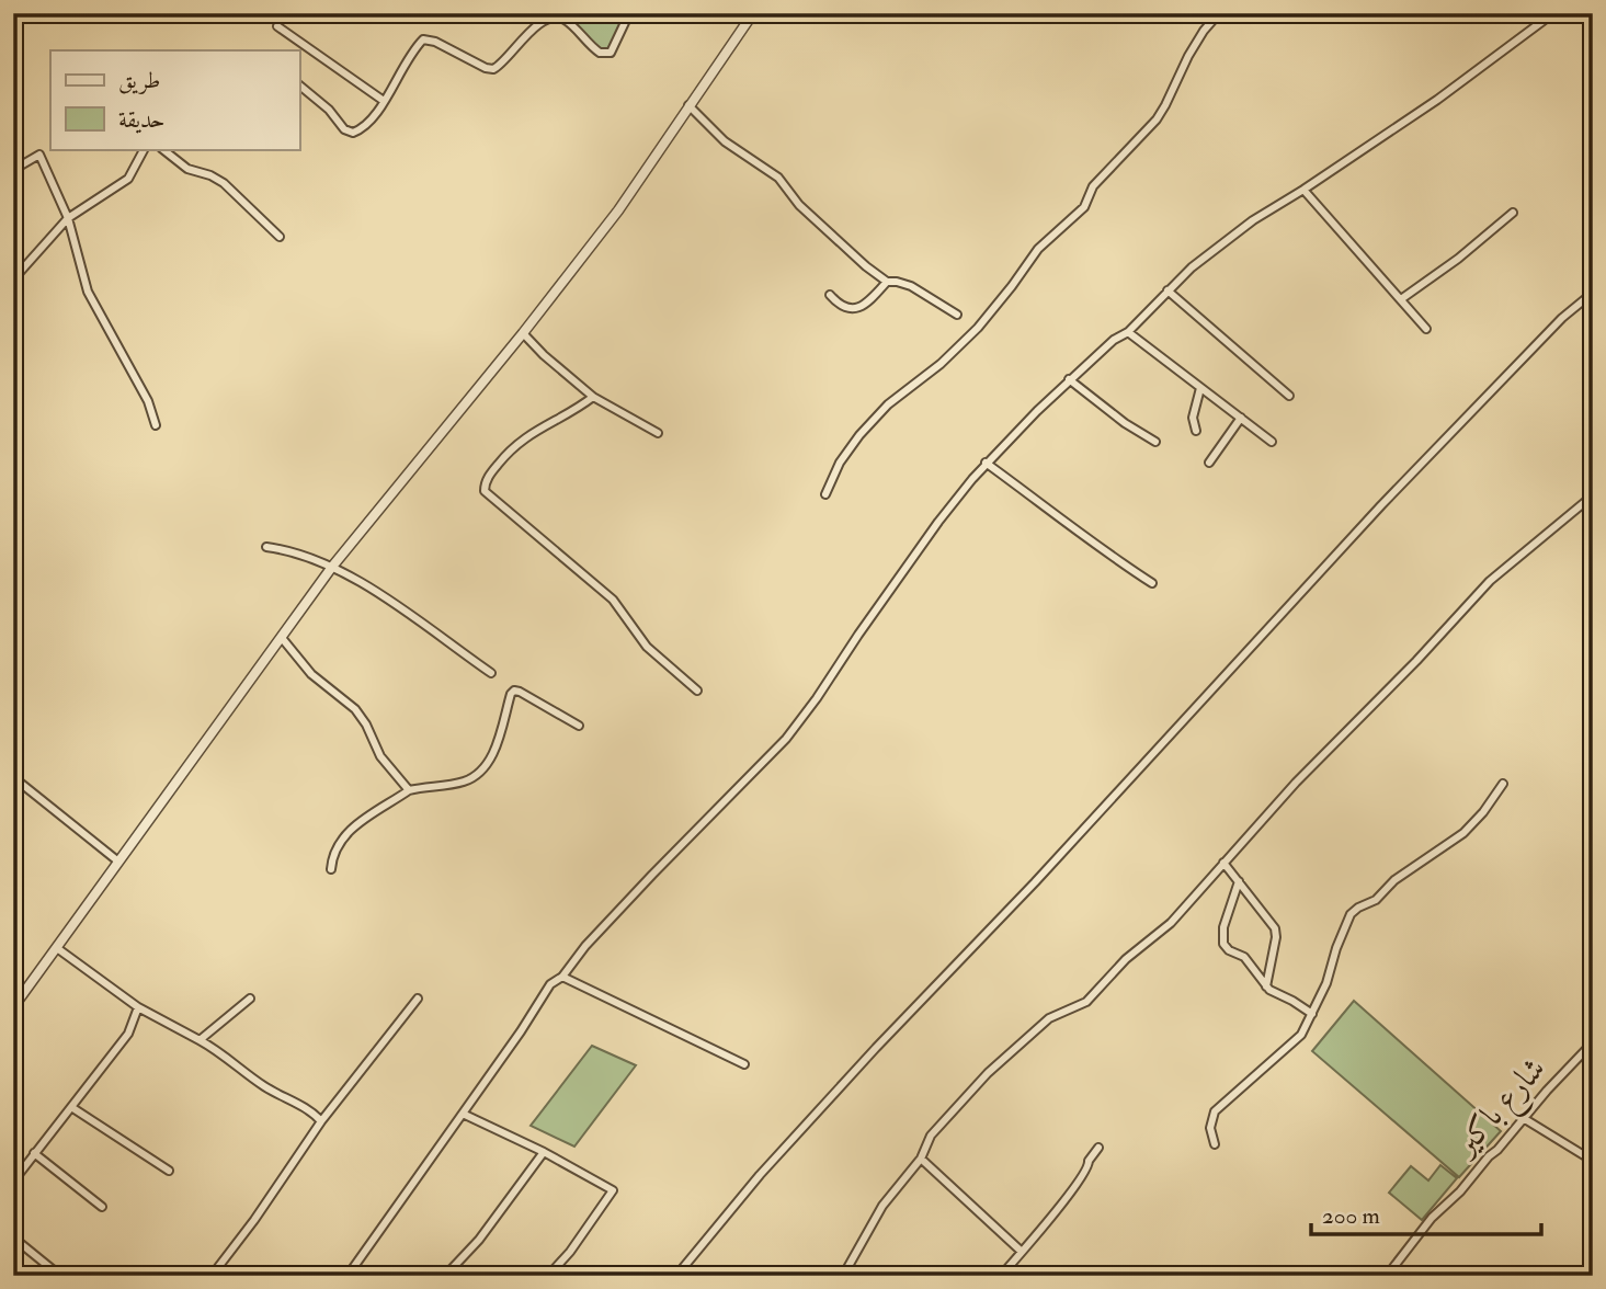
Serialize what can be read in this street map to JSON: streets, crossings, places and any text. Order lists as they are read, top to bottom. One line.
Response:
{"streets":{"street":["شارع باكير"]},"legend":["طريق","حديقة"],"scale_bar":"200 m"}
